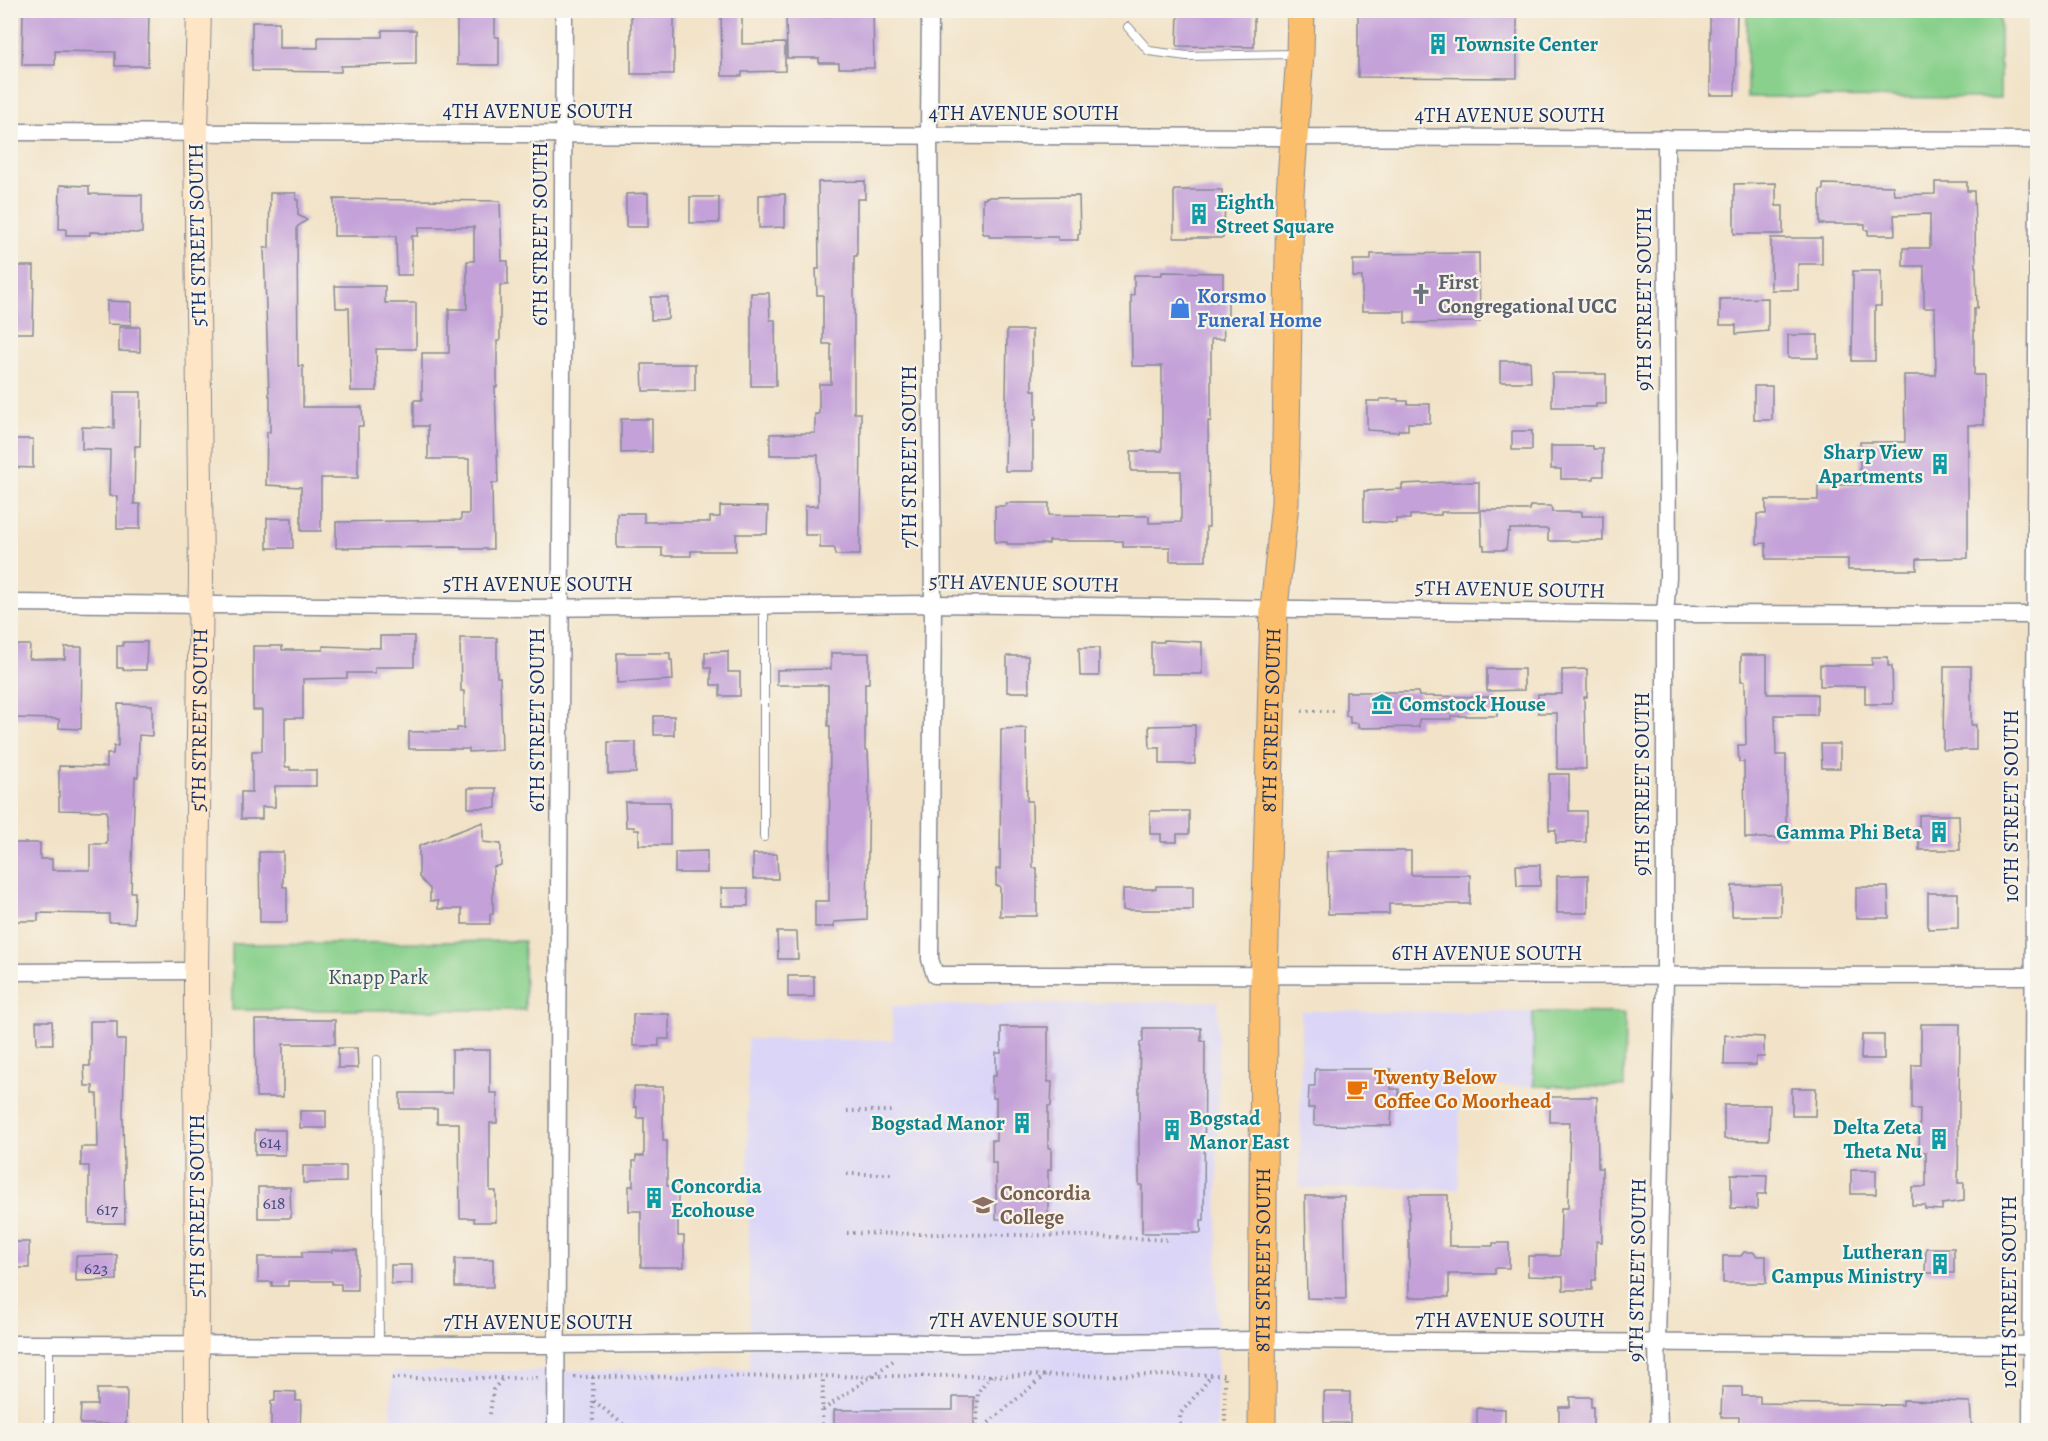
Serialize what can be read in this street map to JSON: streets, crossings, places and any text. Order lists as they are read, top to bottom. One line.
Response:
{"streets":{"main road":["8TH STREET SOUTH"],"street":["4TH AVENUE SOUTH","6TH STREET SOUTH","5TH STREET SOUTH","9TH STREET SOUTH","7TH STREET SOUTH","5TH AVENUE SOUTH","10TH STREET SOUTH","6TH AVENUE SOUTH","7TH AVENUE SOUTH"]},"crossings":[["4TH AVENUE SOUTH","6TH STREET SOUTH"],["4TH AVENUE SOUTH","5TH STREET SOUTH"],["4TH AVENUE SOUTH","9TH STREET SOUTH"],["4TH AVENUE SOUTH","7TH STREET SOUTH"],["4TH AVENUE SOUTH","8TH STREET SOUTH"],["6TH STREET SOUTH","5TH AVENUE SOUTH"],["6TH STREET SOUTH","7TH AVENUE SOUTH"],["5TH STREET SOUTH","5TH AVENUE SOUTH"],["5TH STREET SOUTH","7TH AVENUE SOUTH"],["9TH STREET SOUTH","5TH AVENUE SOUTH"],["9TH STREET SOUTH","6TH AVENUE SOUTH"],["9TH STREET SOUTH","7TH AVENUE SOUTH"],["7TH STREET SOUTH","5TH AVENUE SOUTH"],["7TH STREET SOUTH","6TH AVENUE SOUTH"],["5TH AVENUE SOUTH","8TH STREET SOUTH"],["5TH AVENUE SOUTH","10TH STREET SOUTH"],["8TH STREET SOUTH","6TH AVENUE SOUTH"],["8TH STREET SOUTH","7TH AVENUE SOUTH"],["10TH STREET SOUTH","6TH AVENUE SOUTH"],["10TH STREET SOUTH","7TH AVENUE SOUTH"]],"parks":["Knapp Park"],"places":{"building":["Townsite Center","Eighth Street Square","Sharp View Apartments","Gamma Phi Beta","Bogstad Manor","Bogstad Manor East","Delta Zeta Theta Nu","Concordia Ecohouse","Lutheran Campus Ministry"],"church":["First Congregational UCC"],"shop":["Korsmo Funeral Home"],"museum":["Comstock House"],"cafe":["Twenty Below Coffee Co Moorhead"],"school or university":["Concordia College"]},"house_numbers":["614","618","617","623"]}
